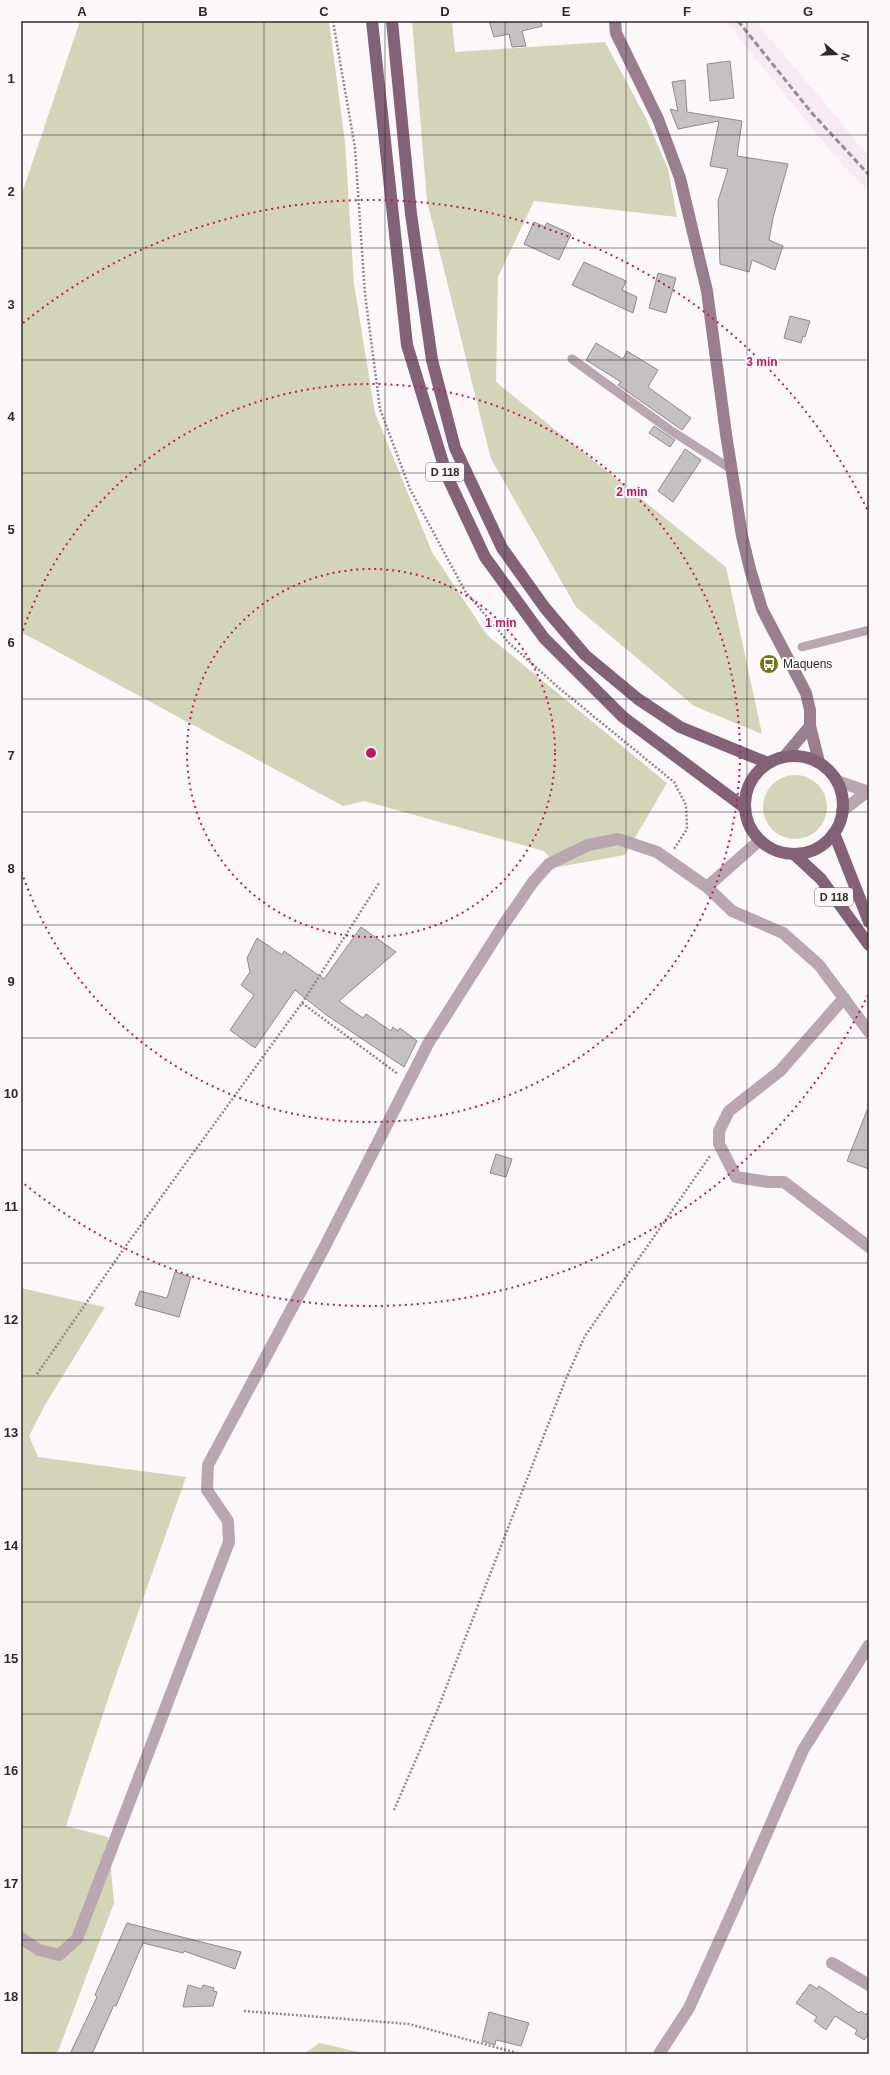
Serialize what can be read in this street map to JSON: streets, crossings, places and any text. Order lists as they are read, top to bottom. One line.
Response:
{"streets":{"main road":["D 118"]},"places":{"bus stop":["Maquens"]},"north":"right","grid":{"columns":["A","B","C","D","E","F","G"],"rows":["1","2","3","4","5","6","7","8","9","10","11","12","13","14","15","16","17","18"]},"rings":["3 min","2 min","1 min"]}
